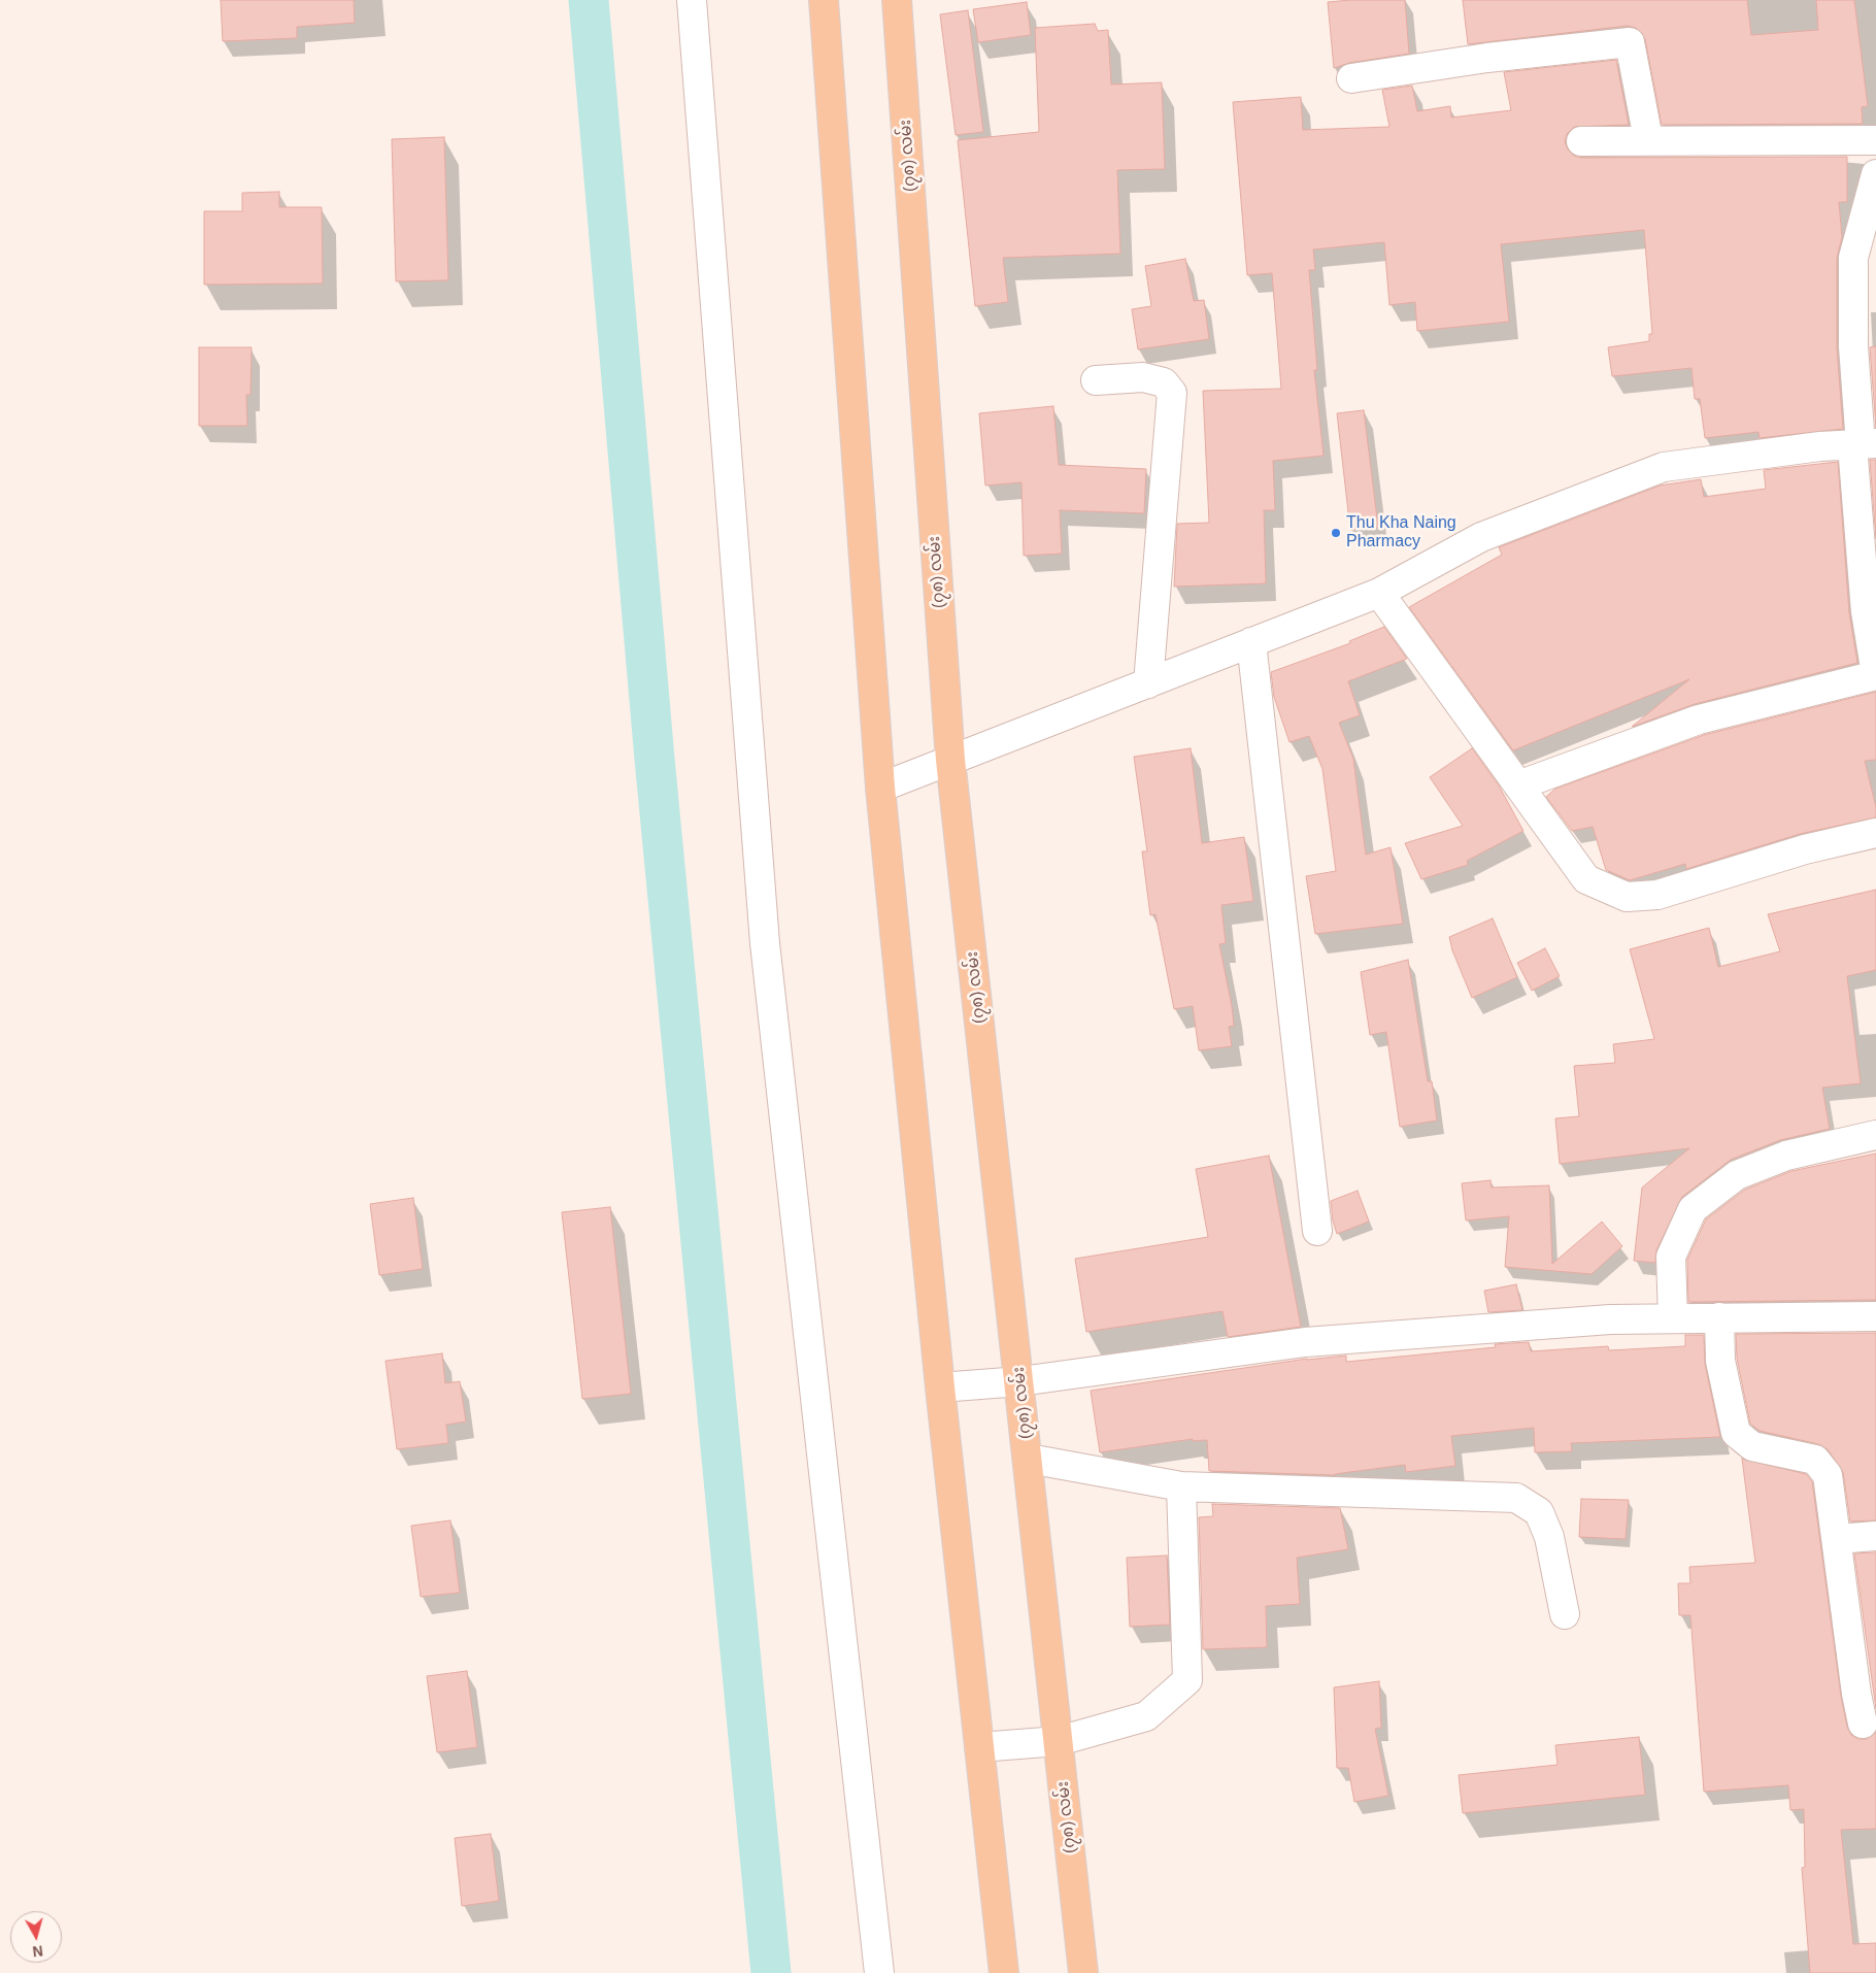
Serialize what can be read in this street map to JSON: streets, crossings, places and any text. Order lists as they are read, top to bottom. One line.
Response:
{"streets":{"main road":["(၇၈) လမ်း"]},"places":["Thu Kha Naing Pharmacy"],"north":"bottom"}
